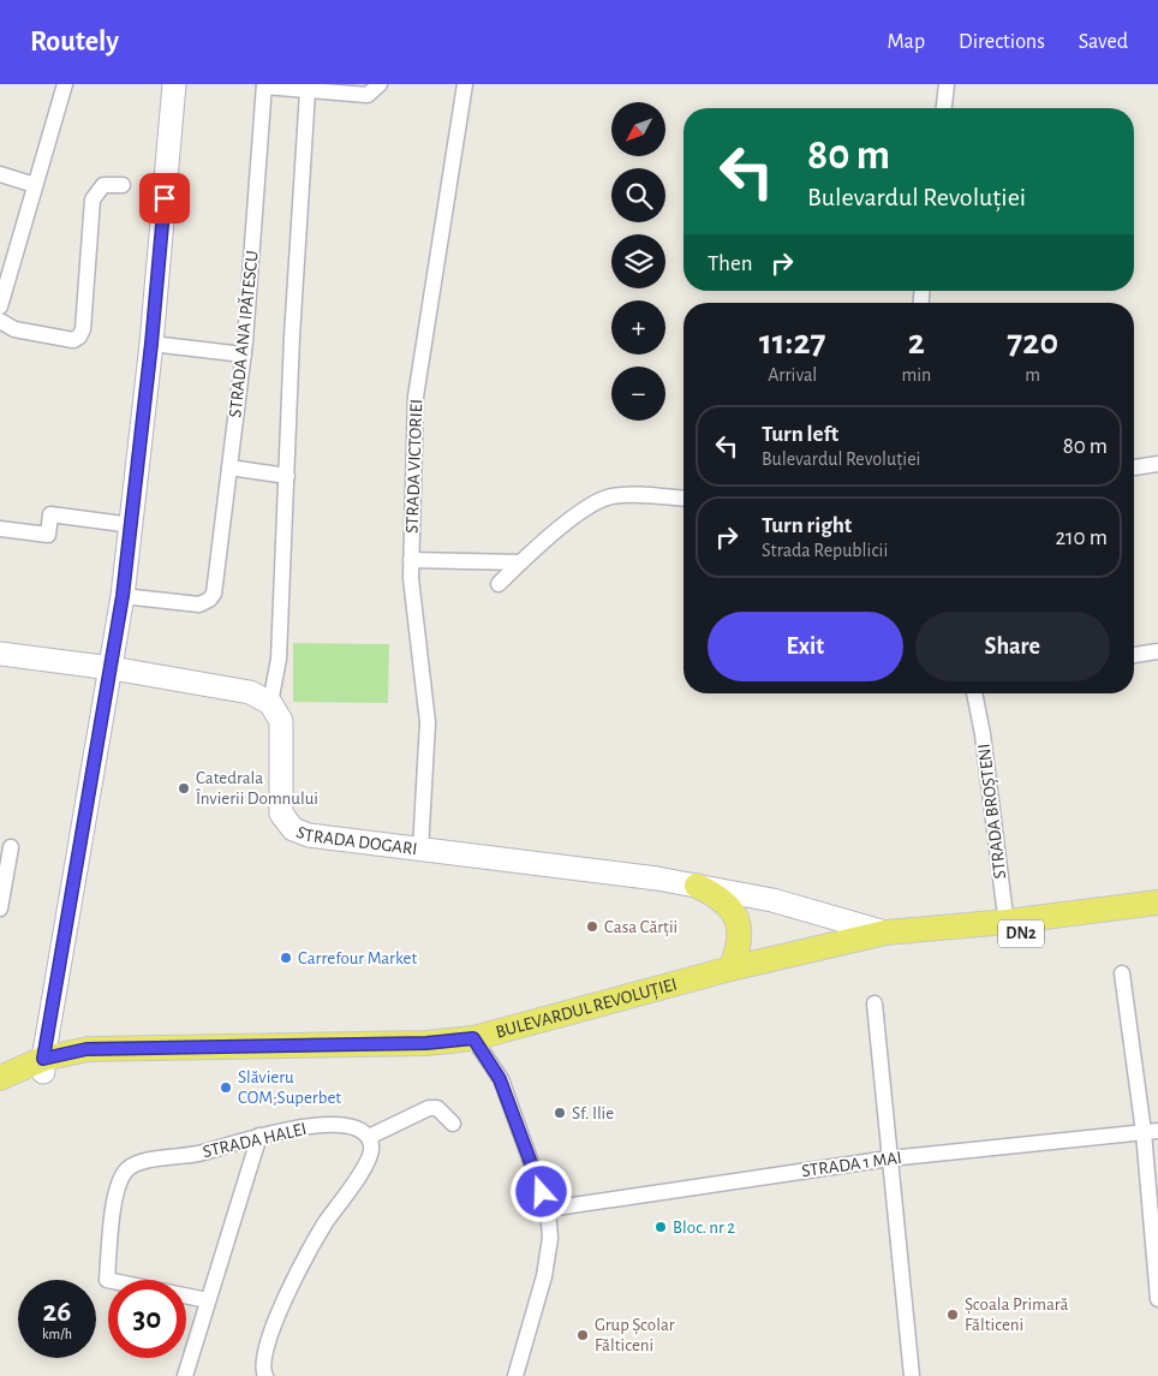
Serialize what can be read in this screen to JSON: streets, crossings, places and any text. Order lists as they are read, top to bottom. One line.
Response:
{"streets":{"main road":["DN2","BULEVARDUL REVOLUȚIEI"],"street":["STRADA ANA IPĂTESCU","STRADA VICTORIEI","STRADA BROȘTENI","STRADA DOGARI","STRADA HALEI","STRADA 1 MAI"]},"crossings":[["STRADA VICTORIEI","STRADA DOGARI"],["STRADA BROȘTENI","DN2"],["STRADA DOGARI","DN2"],["STRADA DOGARI","BULEVARDUL REVOLUȚIEI"],["DN2","BULEVARDUL REVOLUȚIEI"]],"places":["Catedrala Învierii Domnului","Casa Cărții","Carrefour Market","Slăvieru COM;Superbet","Sf. Ilie","Bloc. nr 2","Școala Primară Fălticeni","Grup Școlar Fălticeni"],"north":"bottom left","page":{"header":"Routely","nav":["Map","Directions","Saved"],"map_buttons":["+","−"],"turn":["80 m","Bulevardul Revoluției"],"then":"Then","eta":["11:27","Arrival","2","min","720","m"],"list":[{"name":"Turn left","note":"Bulevardul Revoluției","value":"80 m"},{"name":"Turn right","note":"Strada Republicii","value":"210 m"}],"buttons":["Exit","Share"],"speed":"26 km/h","limit":"30"}}
